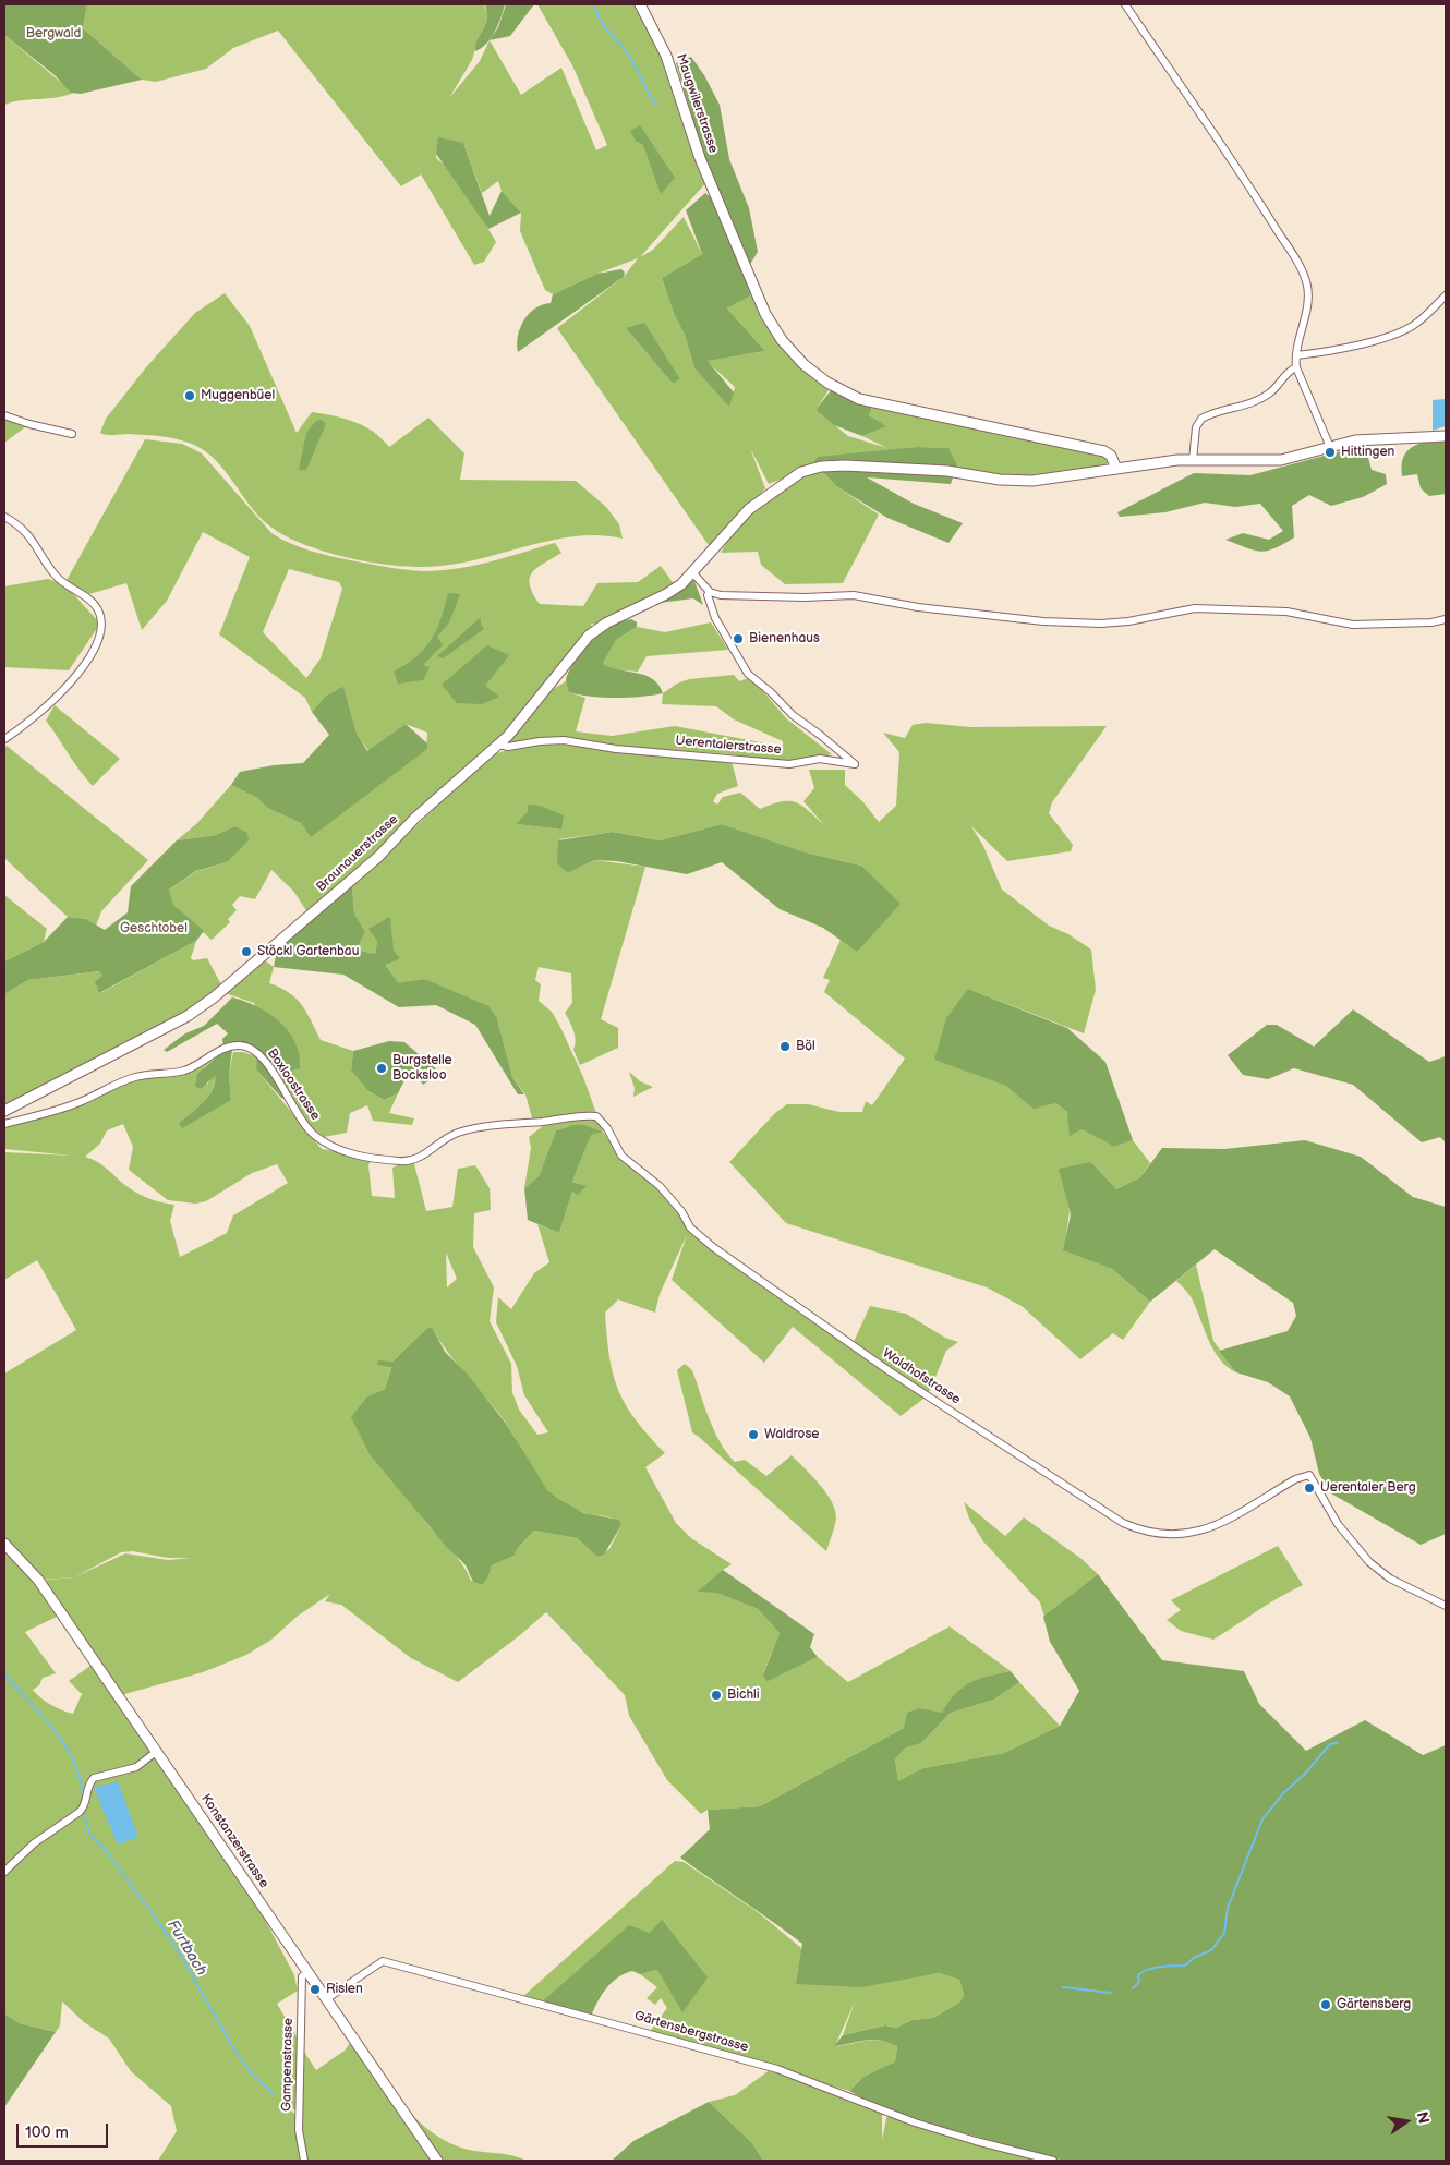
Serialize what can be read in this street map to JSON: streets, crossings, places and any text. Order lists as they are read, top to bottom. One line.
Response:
{"streets":{"street":["Maugwilerstrasse","Uerentalerstrasse","Braunauerstrasse","Boxloostrasse","Waldhofstrasse","Konstanzerstrasse","Gärtensbergstrasse","Gampenstrasse"]},"crossings":[["Maugwilerstrasse","Braunauerstrasse"],["Uerentalerstrasse","Braunauerstrasse"],["Boxloostrasse","Waldhofstrasse"],["Konstanzerstrasse","Gärtensbergstrasse"],["Konstanzerstrasse","Gampenstrasse"]],"water":["Furtbach"],"parks":["Bergwald","Geschtobel"],"places":["Muggenbüel","Hittingen","Bienenhaus","Stöckl Gartenbau","Böl","Burgstelle Bocksloo","Waldrose","Uerentaler Berg","Bichli","Rislen","Gärtensberg"],"scale_bar":"100 m","north":"right"}
